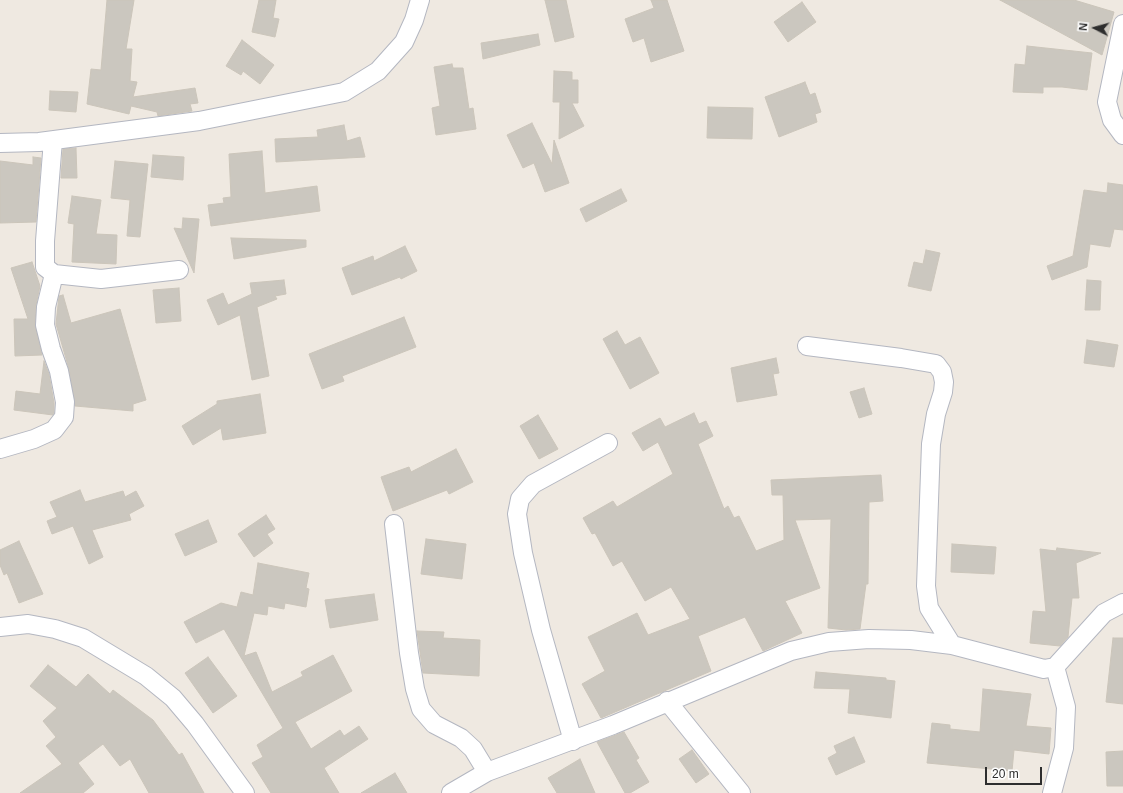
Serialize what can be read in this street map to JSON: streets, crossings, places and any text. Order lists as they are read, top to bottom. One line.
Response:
{"scale_bar":"20 m","north":"left"}
